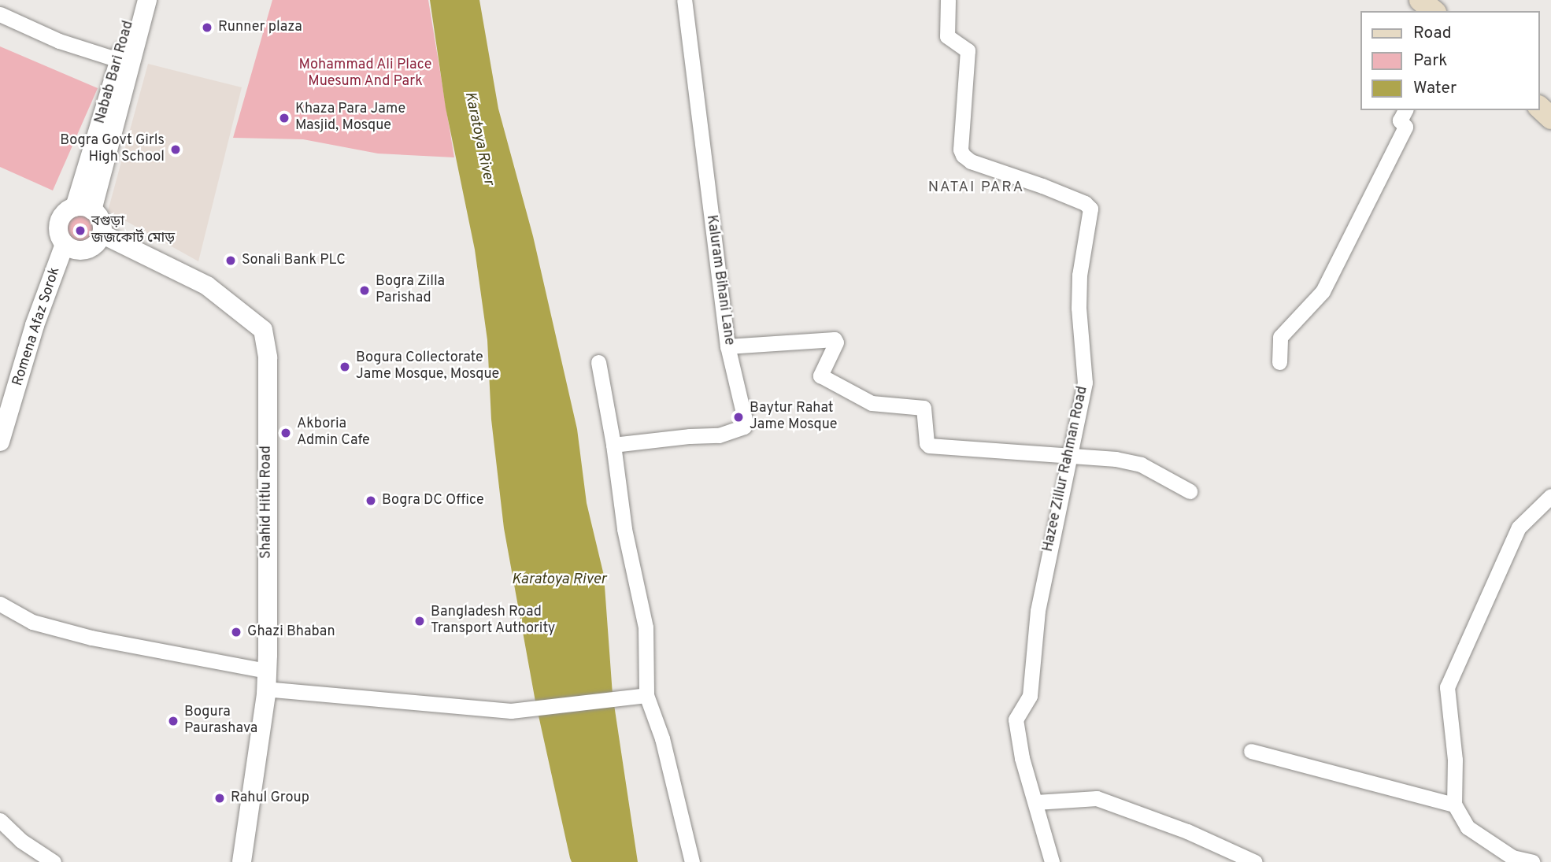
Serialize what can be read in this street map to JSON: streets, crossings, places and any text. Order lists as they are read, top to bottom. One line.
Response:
{"streets":{"street":["Nabab Bari Road","Kaluram Bihani Lane","Romena Afaz Sorok","Hazee Zillur Rahman Road","Shahid Hitlu Road"]},"crossings":[["Nabab Bari Road","Romena Afaz Sorok"],["Nabab Bari Road","Shahid Hitlu Road"],["Romena Afaz Sorok","Shahid Hitlu Road"]],"districts":["NATAI PARA"],"water":["Karatoya River"],"parks":["Mohammad Ali Place Muesum And Park"],"places":["Runner plaza","Khaza Para Jame Masjid, Mosque","Bogra Govt Girls High School","বগুড়া জজকোর্ট মোড়","Sonali Bank PLC","Bogra Zilla Parishad","Bogura Collectorate Jame Mosque, Mosque","Baytur Rahat Jame Mosque","Akboria Admin Cafe","Bogra DC Office","Bangladesh Road Transport Authority","Ghazi Bhaban","Bogura Paurashava","Rahul Group"],"legend":["Road","Park","Water"]}
